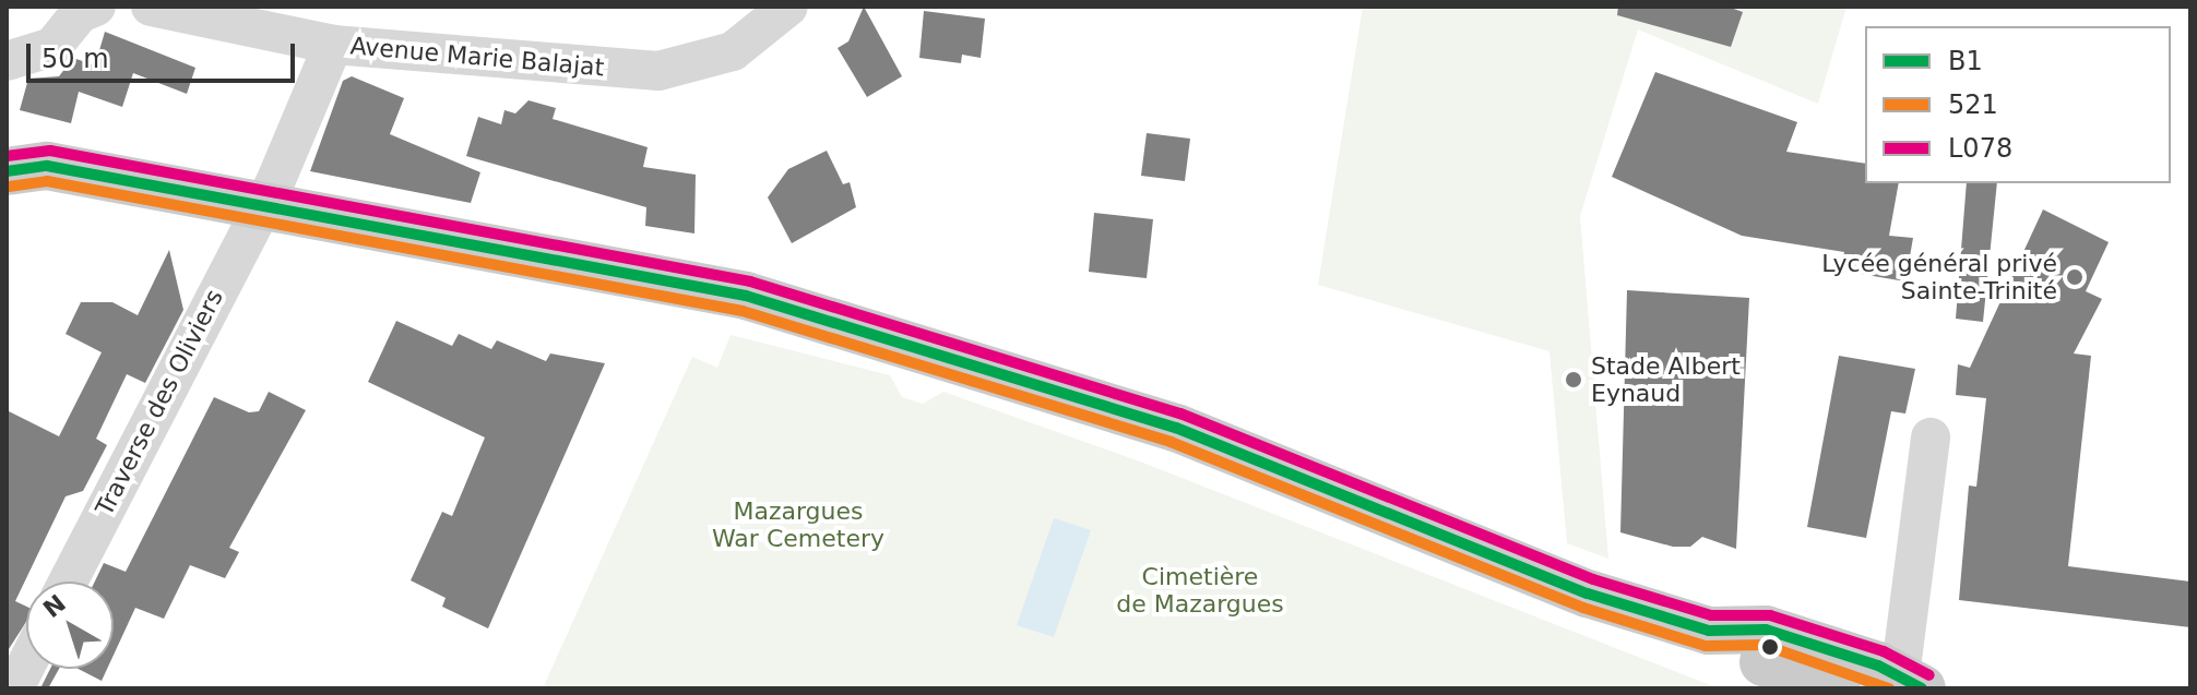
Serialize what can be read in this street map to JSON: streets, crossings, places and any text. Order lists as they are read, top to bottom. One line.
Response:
{"streets":{"street":["Avenue Marie Balajat","Traverse des Oliviers"]},"crossings":[["Avenue Marie Balajat","Traverse des Oliviers"]],"parks":["Mazargues War Cemetery","Cimetière de Mazargues"],"places":["Lycée général privé Sainte-Trinité","Stade Albert Eynaud"],"lines":["transit line L078","transit line B1","transit line 521"],"legend":["B1","521","L078"],"scale_bar":"50 m","north":"top left"}
